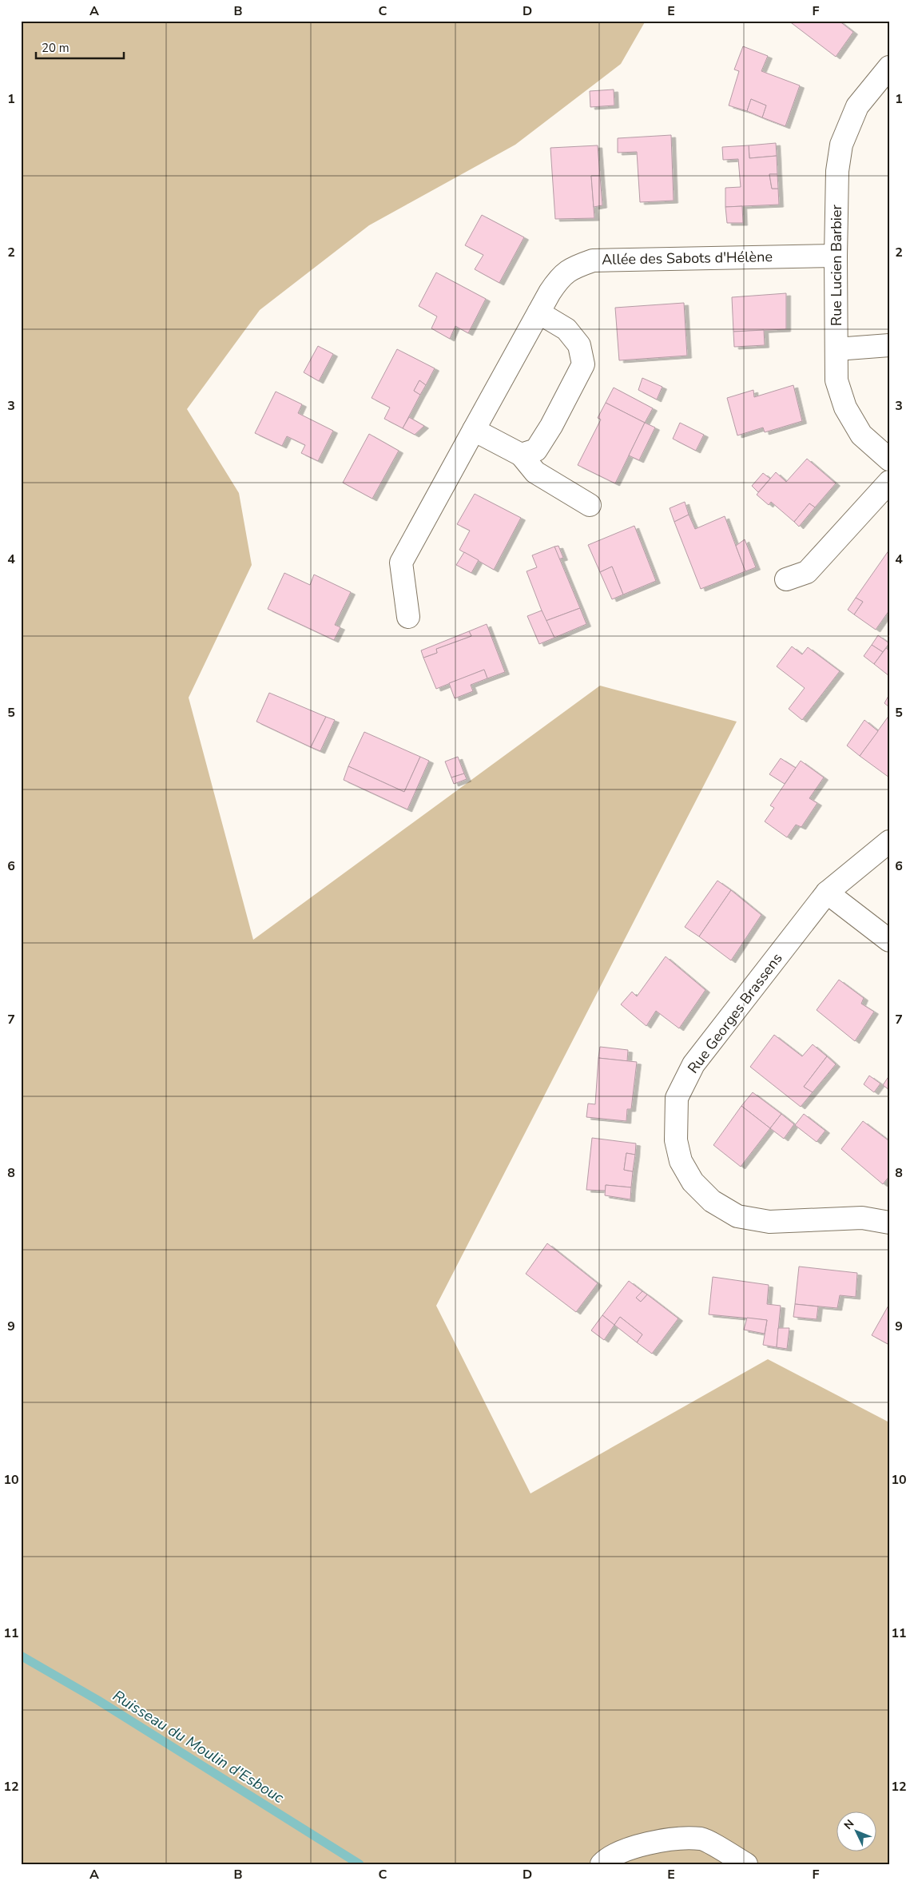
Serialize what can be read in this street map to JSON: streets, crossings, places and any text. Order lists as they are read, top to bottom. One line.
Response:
{"streets":{"street":["Allée des Sabots d'Hélène","Rue Lucien Barbier","Rue Georges Brassens"]},"crossings":[["Allée des Sabots d'Hélène","Rue Lucien Barbier"]],"water":["Ruisseau du Moulin d'Esbouc"],"scale_bar":"20 m","north":"top left","grid":{"columns":["A","B","C","D","E","F"],"rows":["1","2","3","4","5","6","7","8","9","10","11","12"]}}
